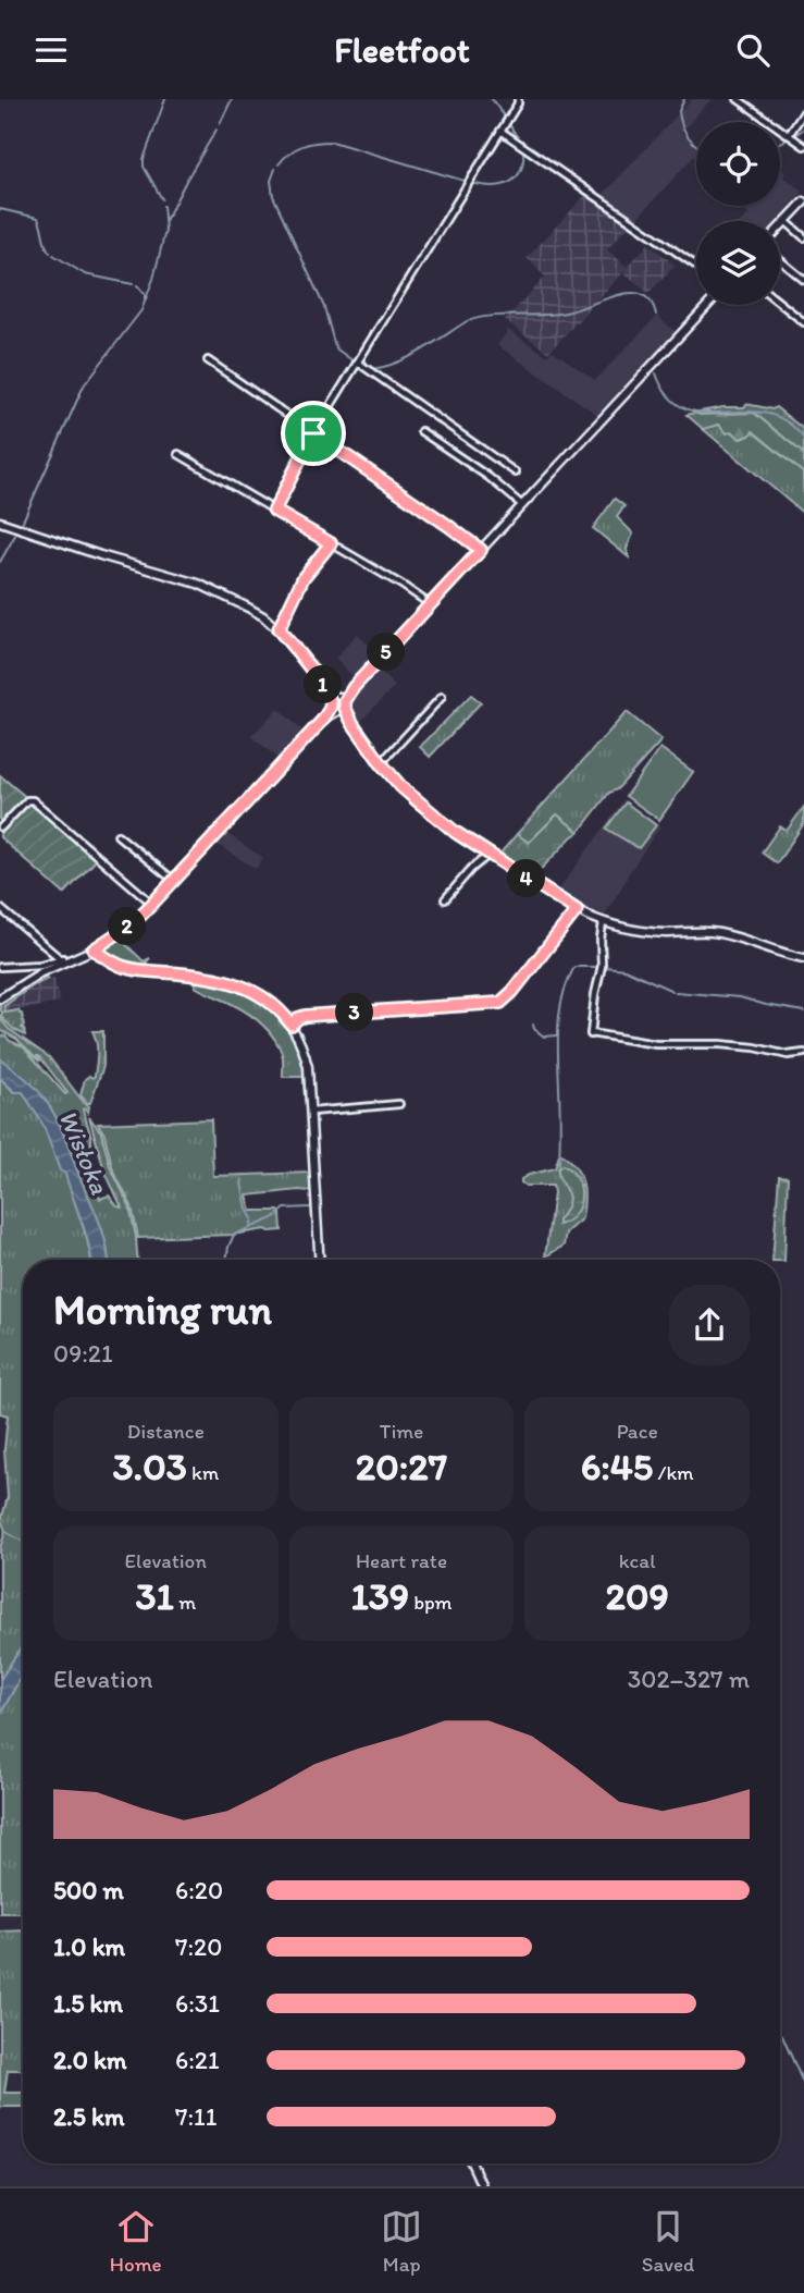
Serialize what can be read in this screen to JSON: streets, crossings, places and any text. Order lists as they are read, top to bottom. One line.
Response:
{"water":["Wisłoka"],"page":{"header":"Fleetfoot","pins":["5","1","4","2","3"],"heading":["Morning run","09:21"],"stats":[["Distance","3.03 km"],["Time","20:27"],["Pace","6:45 /km"],["Elevation","31 m"],["Heart rate","139 bpm"],["kcal","209"]],"chart":["Elevation","302–327 m"],"list":[{"name":"500 m","note":"6:20"},{"name":"1.0 km","note":"7:20"},{"name":"1.5 km","note":"6:31"},{"name":"2.0 km","note":"6:21"},{"name":"2.5 km","note":"7:11"}],"tabs":["Home","Map","Saved"]}}
